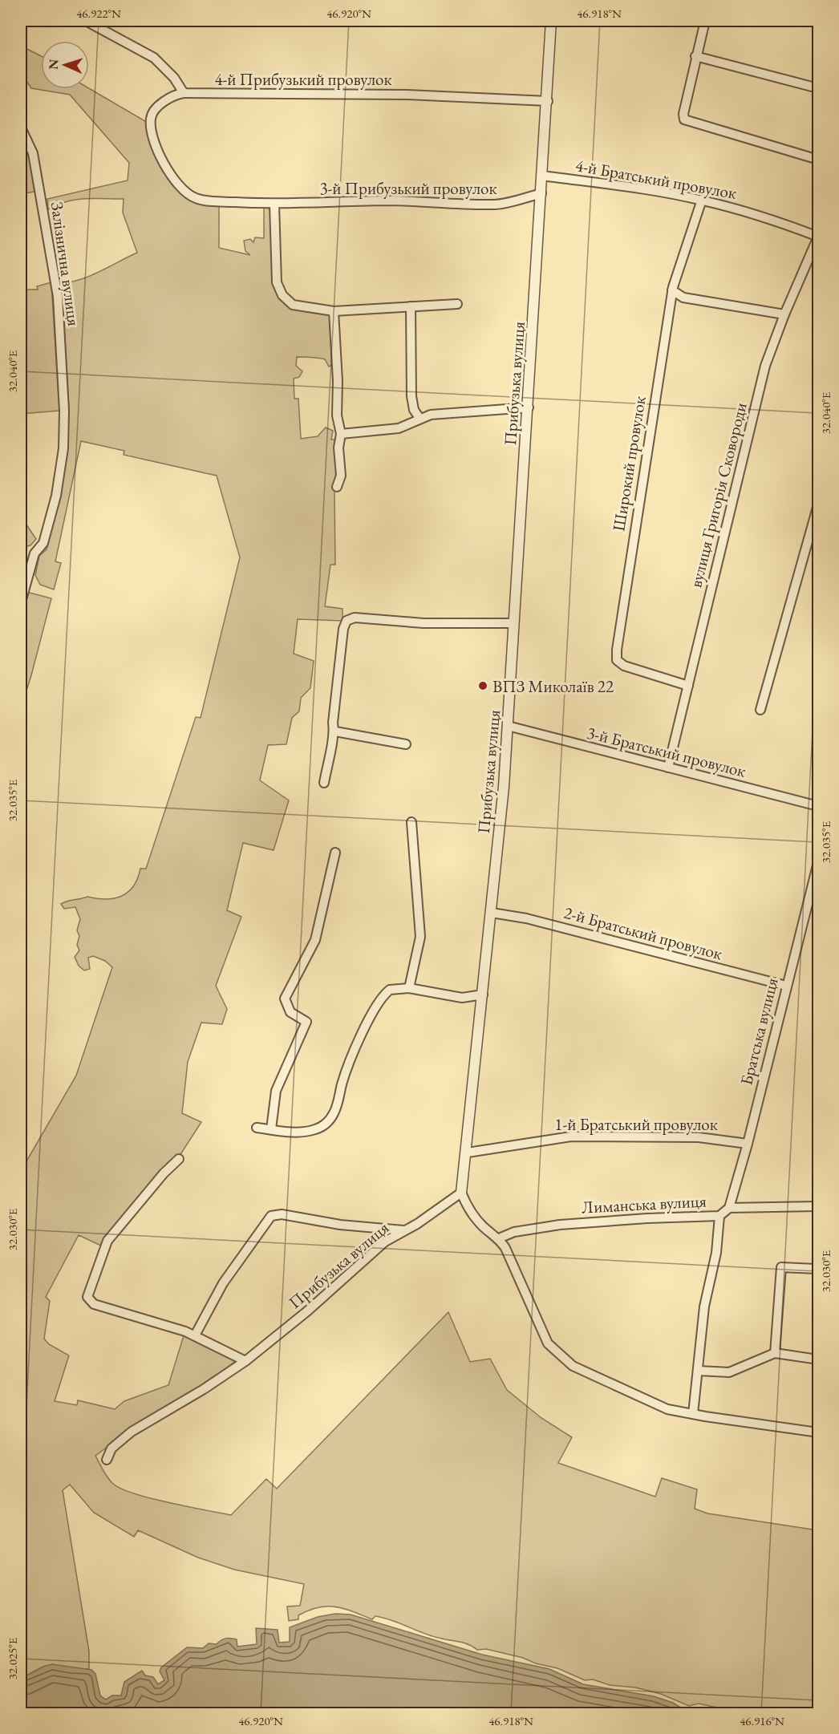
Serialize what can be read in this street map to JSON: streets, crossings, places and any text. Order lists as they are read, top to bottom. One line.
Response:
{"streets":{"street":["4-й Прибузький провулок","4-й Братський провулок","3-й Прибузький провулок","Залізнична вулиця","Прибузька вулиця","Широкий провулок","вулиця Григорія Сковороди","3-й Братський провулок","2-й Братський провулок","Братська вулиця","1-й Братський провулок","Лиманська вулиця"]},"crossings":[["4-й Прибузький провулок","3-й Прибузький провулок"],["4-й Прибузький провулок","Прибузька вулиця"],["4-й Братський провулок","Прибузька вулиця"],["4-й Братський провулок","Широкий провулок"],["4-й Братський провулок","вулиця Григорія Сковороди"],["3-й Прибузький провулок","Прибузька вулиця"],["Прибузька вулиця","3-й Братський провулок"],["Прибузька вулиця","2-й Братський провулок"],["Прибузька вулиця","1-й Братський провулок"],["Широкий провулок","вулиця Григорія Сковороди"],["вулиця Григорія Сковороди","3-й Братський провулок"],["2-й Братський провулок","Братська вулиця"],["Братська вулиця","1-й Братський провулок"],["Братська вулиця","Лиманська вулиця"]],"places":["ВПЗ Миколаїв 22"],"north":"left","coordinates":["46.922°N","46.920°N","46.918°N","32.040°E","32.035°E","32.030°E","32.025°E","46.916°N"]}
